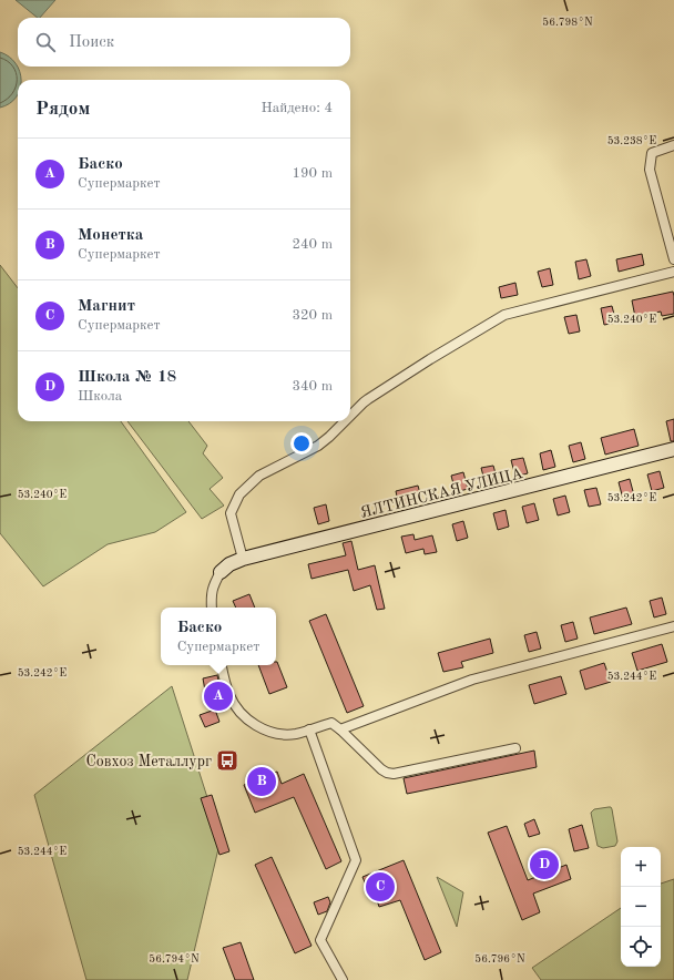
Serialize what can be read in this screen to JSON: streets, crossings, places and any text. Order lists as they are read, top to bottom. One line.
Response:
{"streets":{"street":["ЯЛТИНСКАЯ УЛИЦА"]},"places":{"bus stop":["Совхоз Металлург"]},"page":{"search":"Поиск","heading":["Рядом","Найдено: 4"],"list":[{"mark":"A","name":"Баско","note":"Супермаркет","value":"190 m"},{"mark":"B","name":"Монетка","note":"Супермаркет","value":"240 m"},{"mark":"C","name":"Магнит","note":"Супермаркет","value":"320 m"},{"mark":"D","name":"Школа № 18","note":"Школа","value":"340 m"}],"popup":["Баско","Супермаркет"],"pins":["A","B","D","C"],"map_buttons":["+","−"]},"coordinates":["56.798°N","53.238°E","53.240°E","53.242°E","53.244°E","56.794°N","56.796°N"]}
